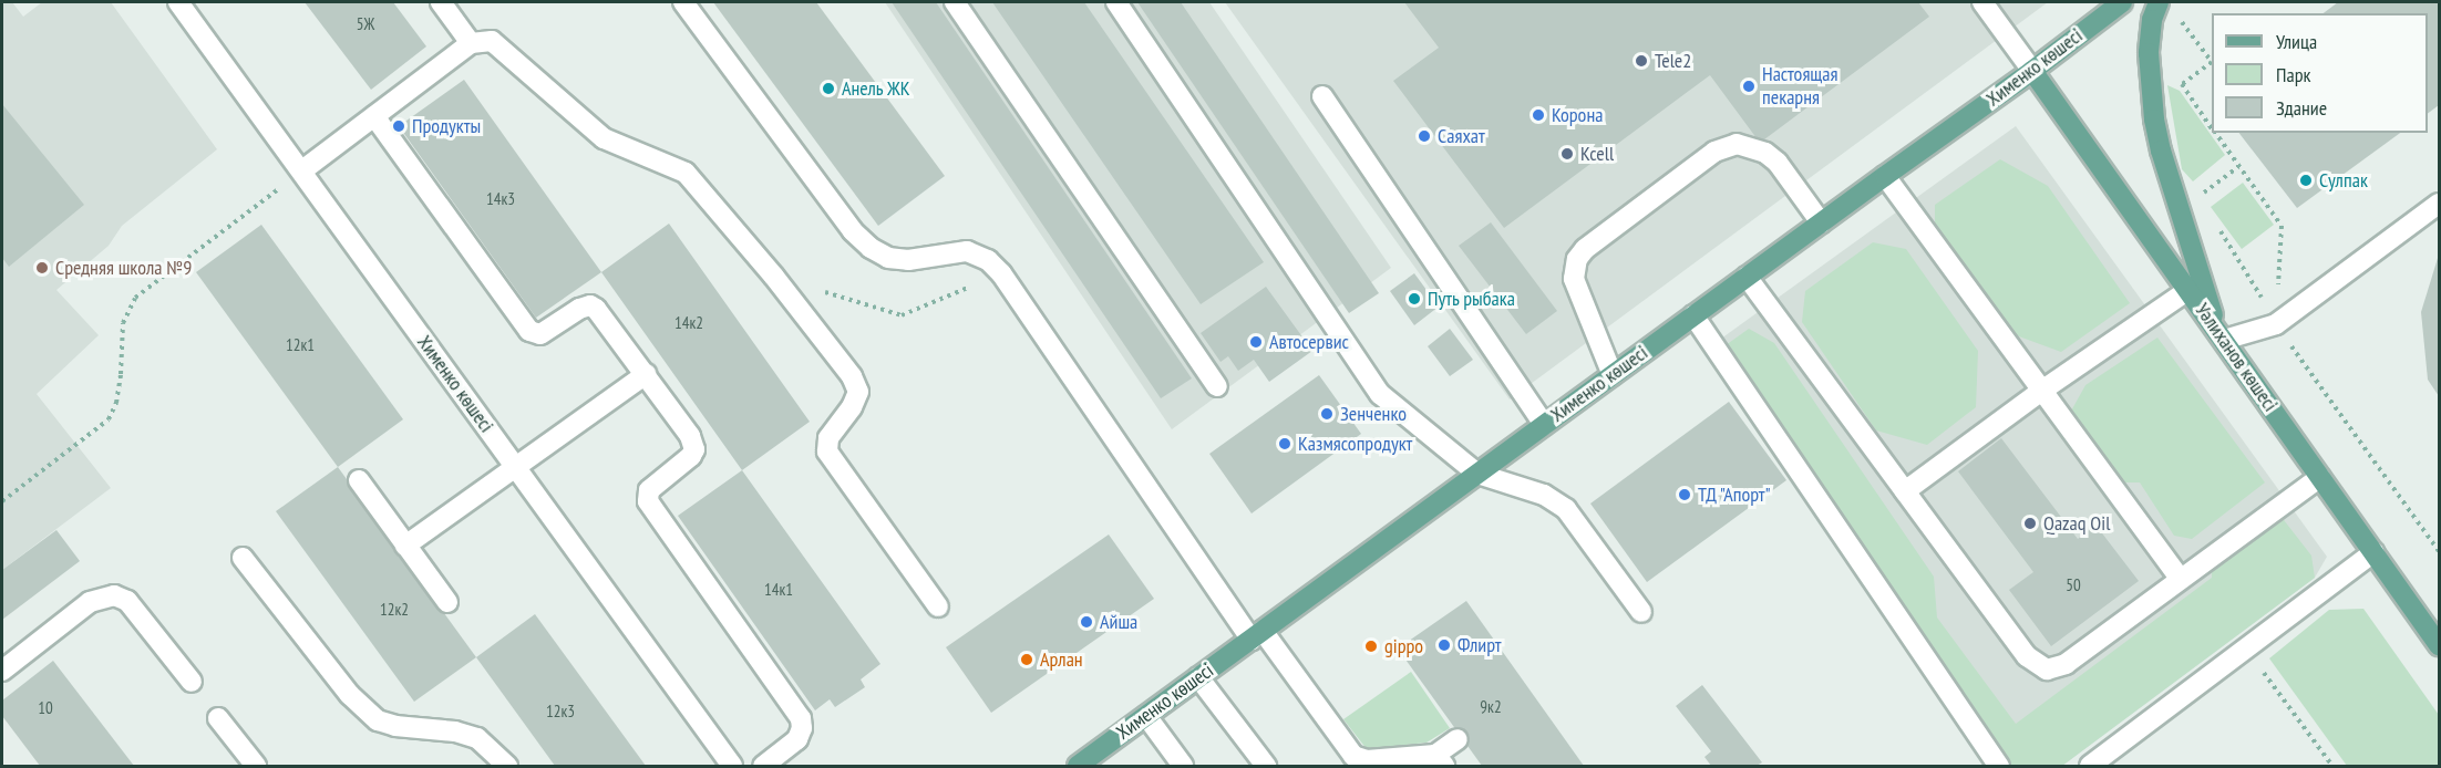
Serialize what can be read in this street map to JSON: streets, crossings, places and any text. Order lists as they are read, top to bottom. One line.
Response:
{"streets":{"main road":["Хименко көшесі","Уәлиханов көшесі"]},"crossings":[["Хименко көшесі","Уәлиханов көшесі"]],"places":["Tele2","Настоящая пекарня","Анель ЖК","Корона","Продукты","Саяхат","Kcell","Сулпак","Средняя школа №9","Путь рыбака","Автосервис","Зенченко","Казмясопродукт","ТД \"Апорт\"","Qazaq Oil","Айша","Флирт","gippo","Арлан"],"house_numbers":["5Ж","14к3","14к2","12к1","50","14к1","12к2","9к2","10","12к3"],"legend":["Улица","Парк","Здание"]}
